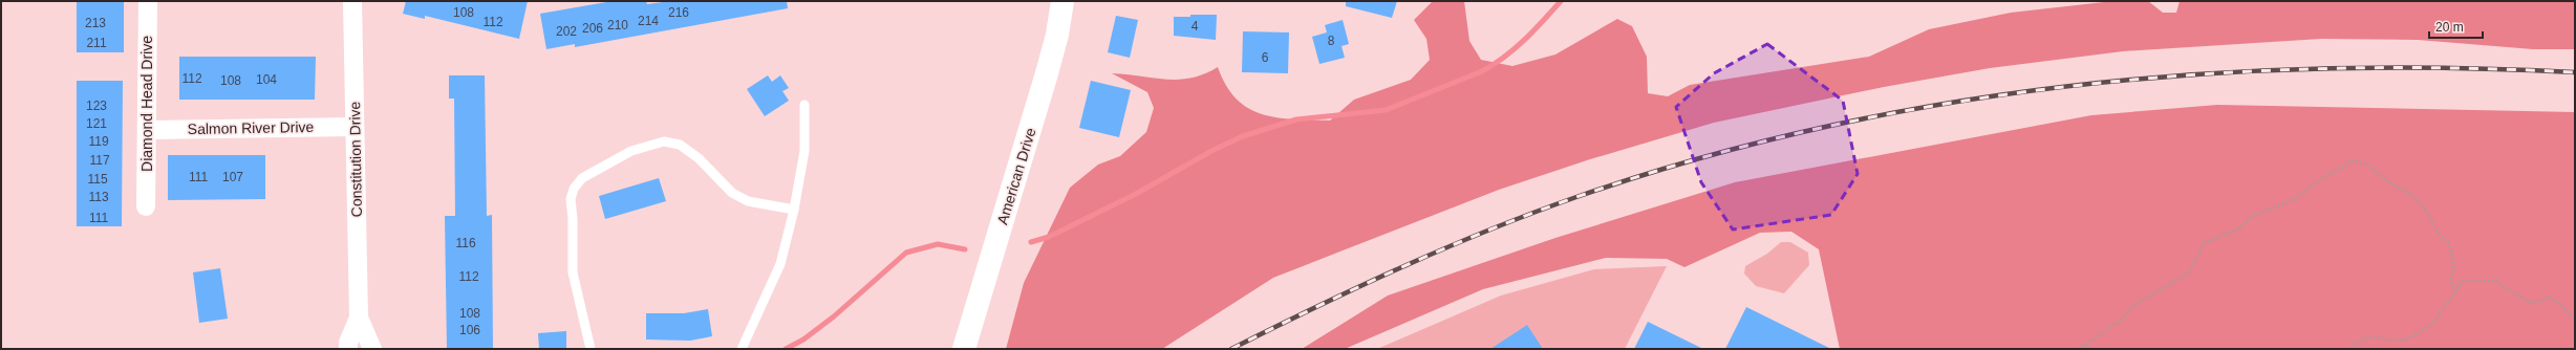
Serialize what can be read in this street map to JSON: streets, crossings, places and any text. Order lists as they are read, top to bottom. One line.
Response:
{"streets":{"street":["Diamond Head Drive","Salmon River Drive","Constitution Drive","American Drive"]},"crossings":[["Diamond Head Drive","Salmon River Drive"],["Salmon River Drive","Constitution Drive"]],"house_numbers":["108","216","214","112","213","210","4","206","202","8","211","6","112","104","108","123","121","119","117","111","107","115","113","111","116","112","108","106"],"scale_bar":"20 m"}
